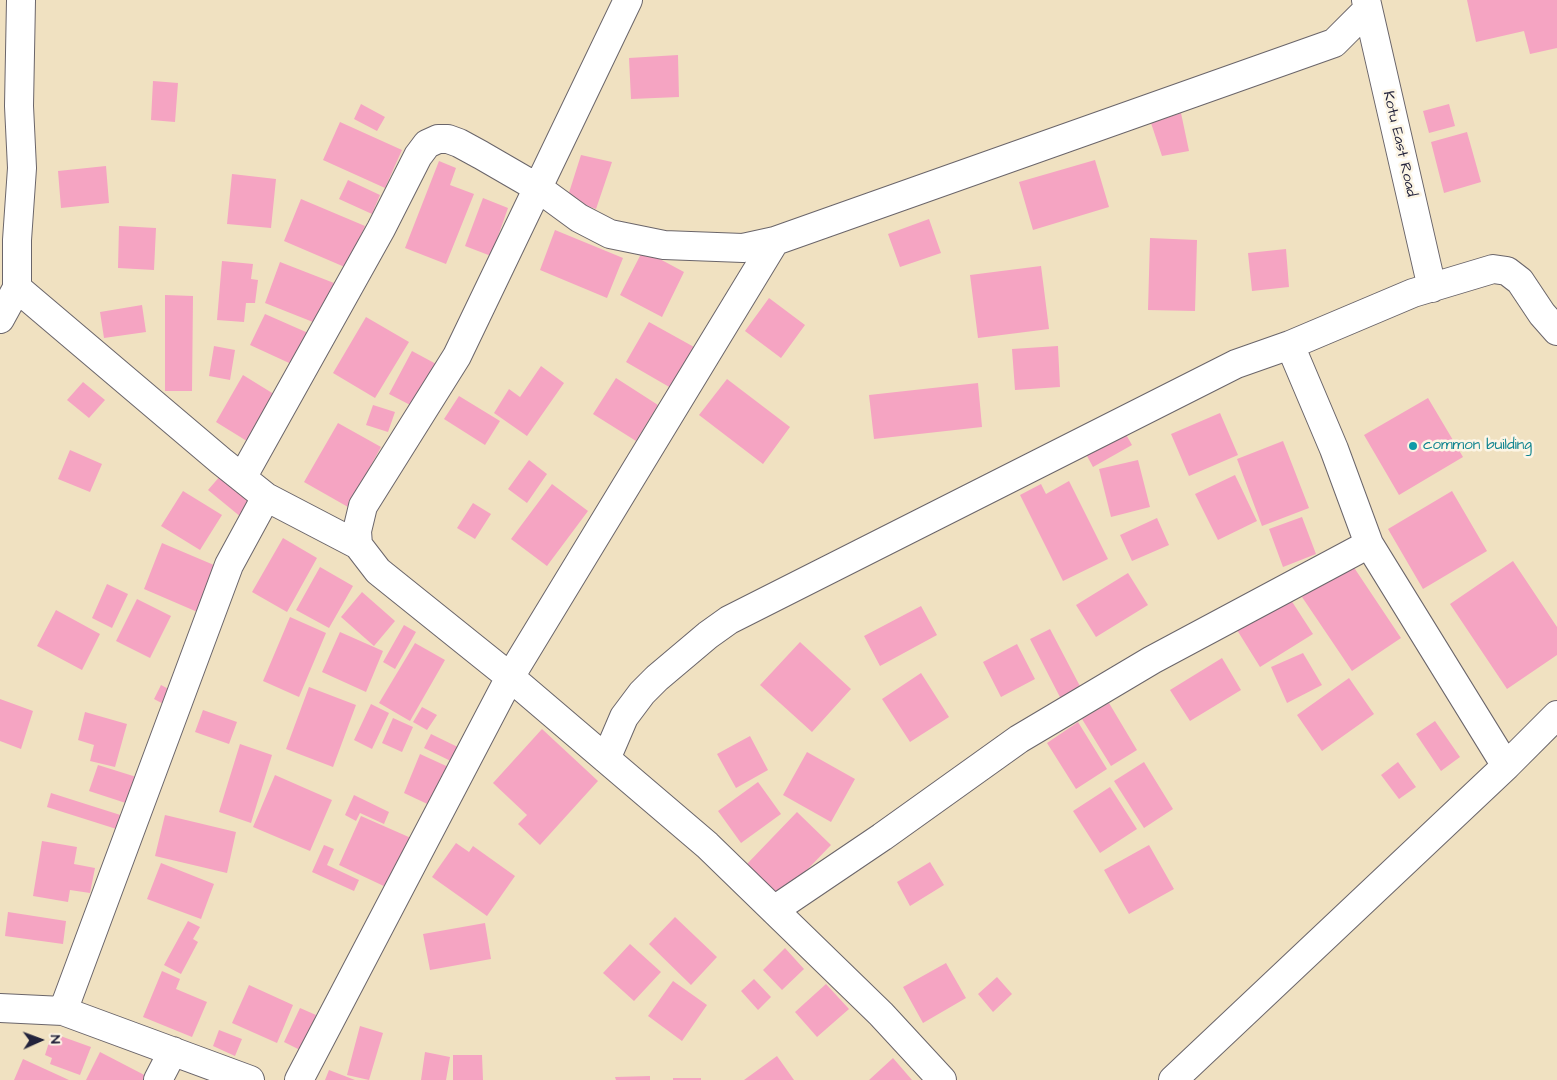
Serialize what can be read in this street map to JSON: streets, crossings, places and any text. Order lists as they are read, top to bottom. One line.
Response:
{"streets":{"street":["Kotu East Road"]},"places":["common building"],"north":"right"}
